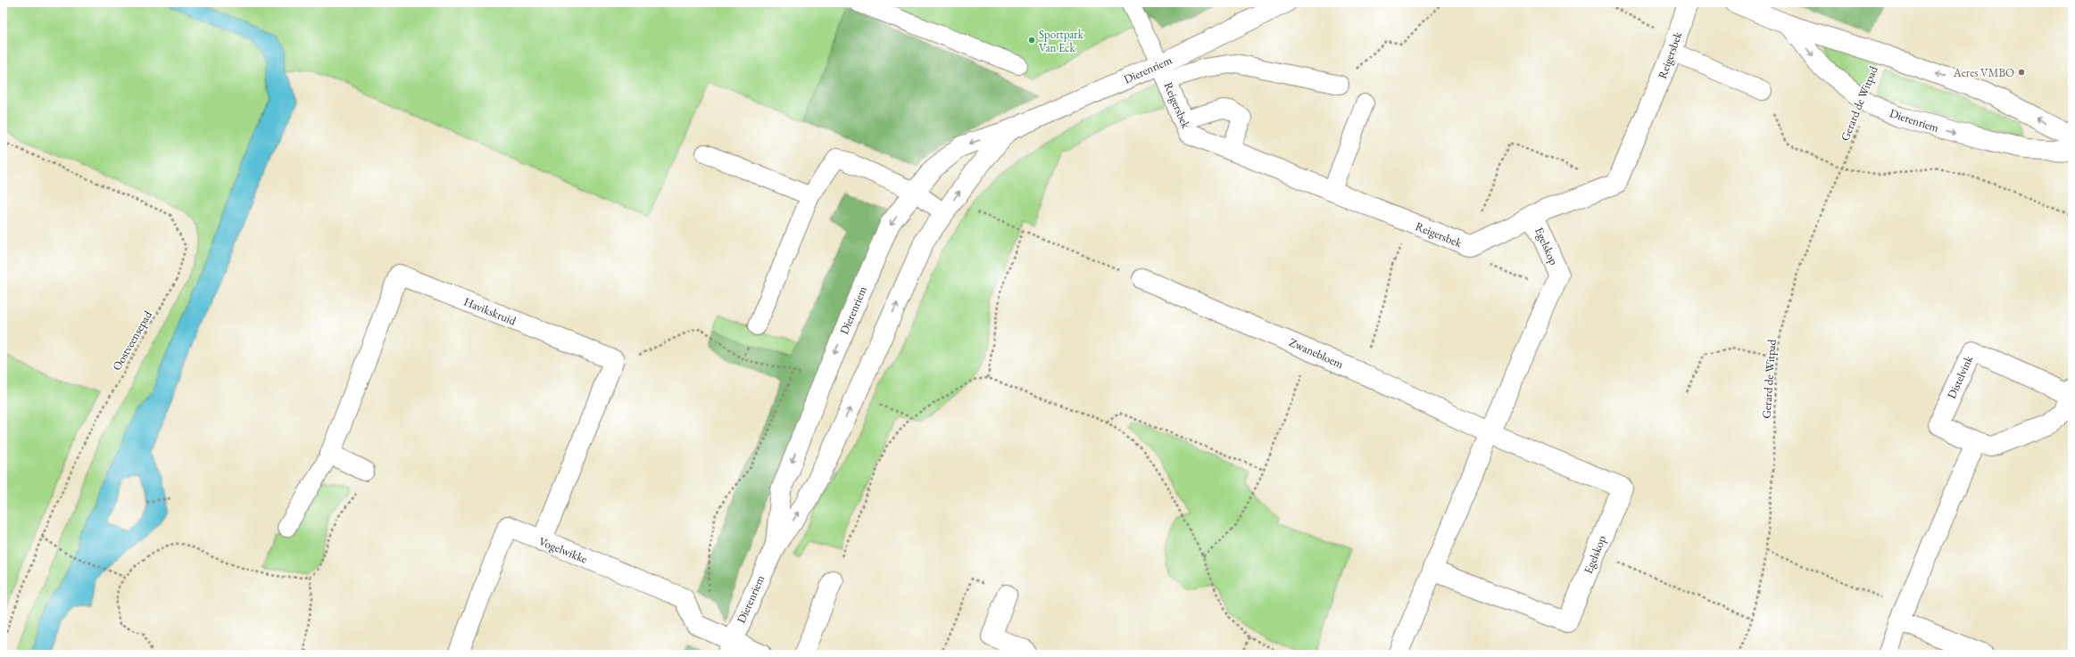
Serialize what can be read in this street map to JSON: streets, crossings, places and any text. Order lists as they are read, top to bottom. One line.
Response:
{"streets":{"street":["Reigersbek","Dierenriem","Egelskop","Havikskruid","Zwanebloem","Distelvink","Vogelwikke"],"path":["Gerard de Witpad","Oostveensepad"]},"crossings":[["Reigersbek","Dierenriem"],["Reigersbek","Egelskop"],["Dierenriem","Gerard de Witpad"],["Egelskop","Zwanebloem"]],"places":["Sportpark Van Eck","Aeres VMBO"]}
